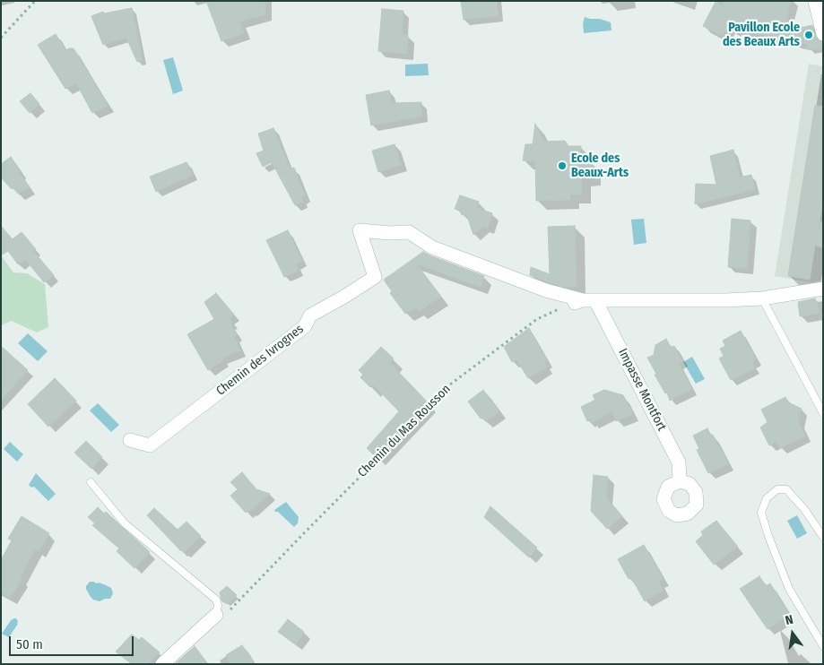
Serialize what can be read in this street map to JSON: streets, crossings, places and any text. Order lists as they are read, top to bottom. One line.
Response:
{"streets":{"street":["Chemin des Ivrognes","Impasse Montfort"],"path":["Chemin du Mas Rousson"]},"crossings":[["Chemin des Ivrognes","Impasse Montfort"]],"places":["Pavillon Ecole des Beaux Arts","Ecole des Beaux-Arts"],"scale_bar":"50 m","north":"top"}
